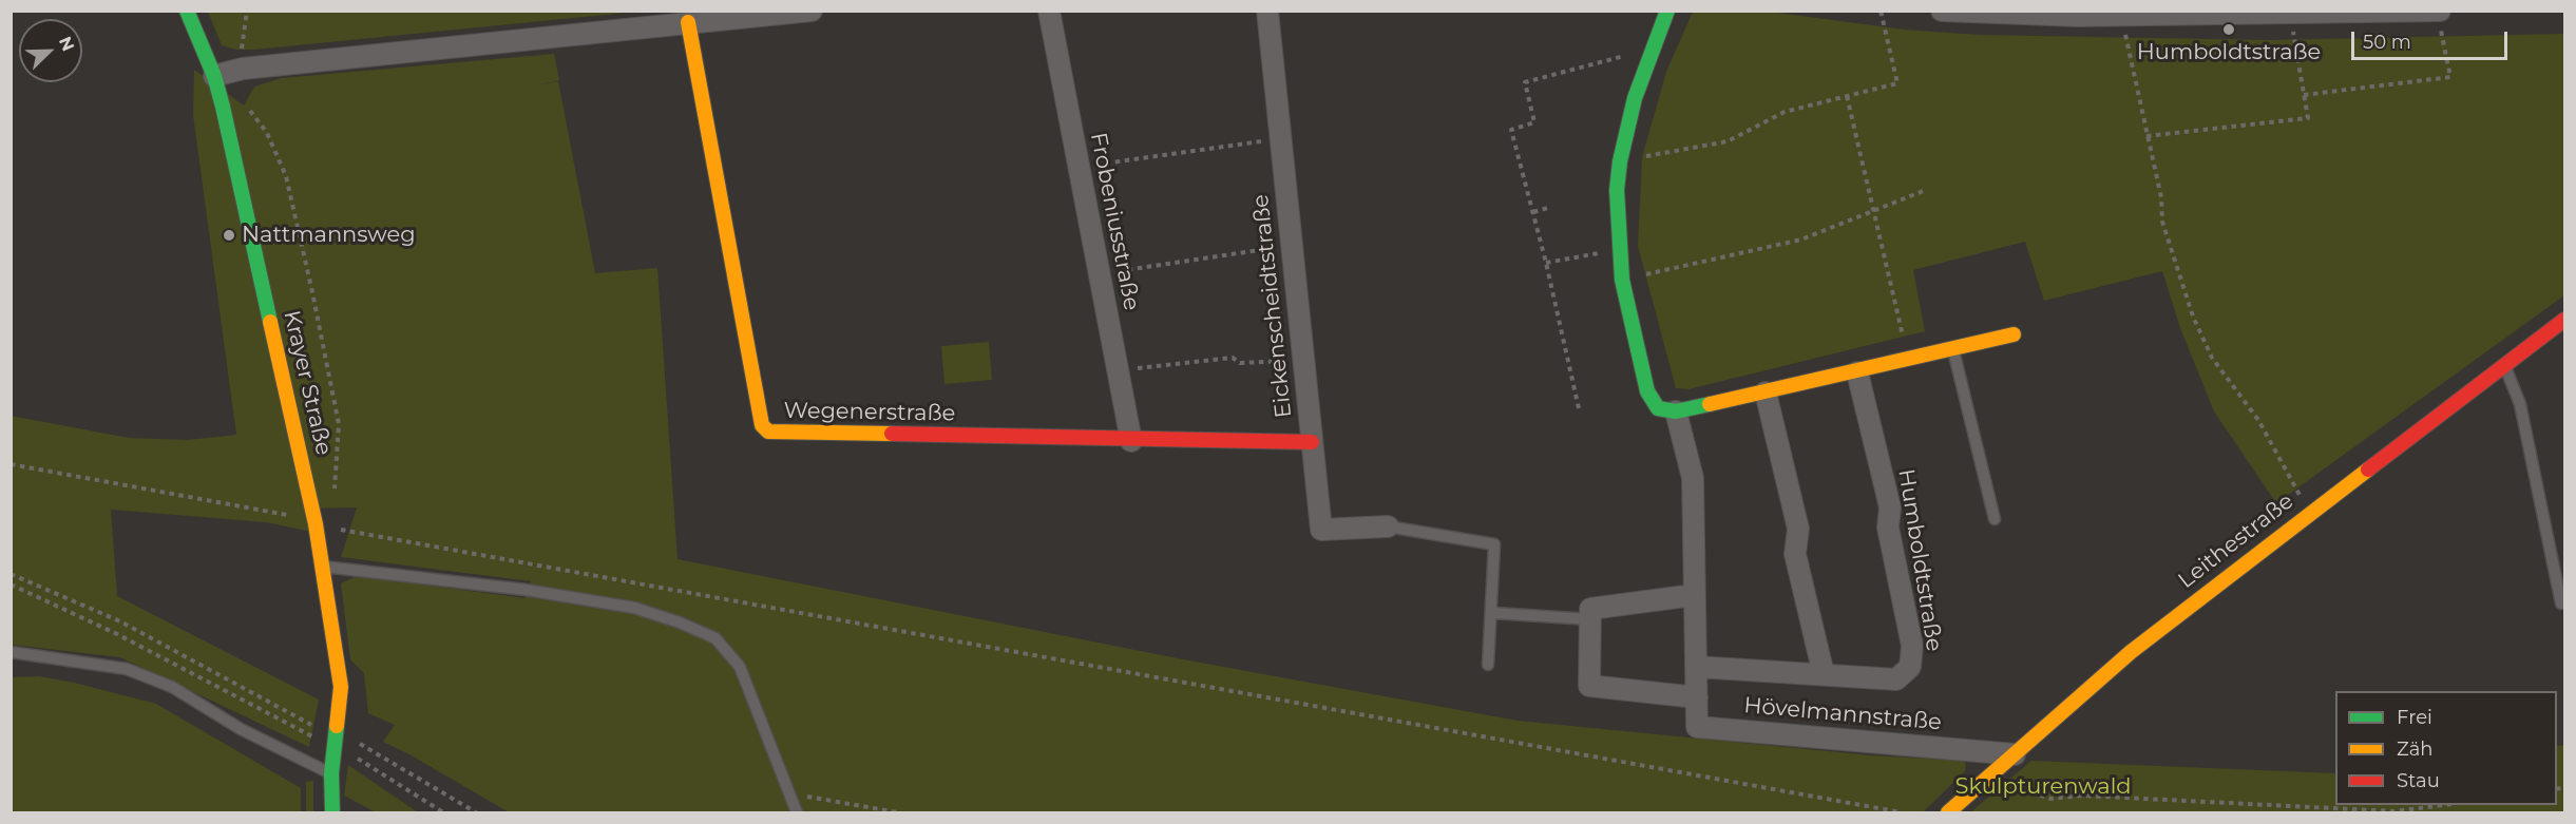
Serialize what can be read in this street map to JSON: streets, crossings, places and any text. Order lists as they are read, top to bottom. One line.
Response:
{"streets":{"street":["Frobeniusstraße","Eickenscheidtstraße","Krayer Straße","Wegenerstraße","Leithestraße","Humboldtstraße","Hövelmannstraße"]},"crossings":[["Frobeniusstraße","Wegenerstraße"],["Eickenscheidtstraße","Wegenerstraße"],["Leithestraße","Hövelmannstraße"],["Humboldtstraße","Hövelmannstraße"]],"parks":["Skulpturenwald"],"places":["Humboldtstraße","Nattmannsweg"],"legend":["Frei","Zäh","Stau"],"scale_bar":"50 m","north":"top right"}
